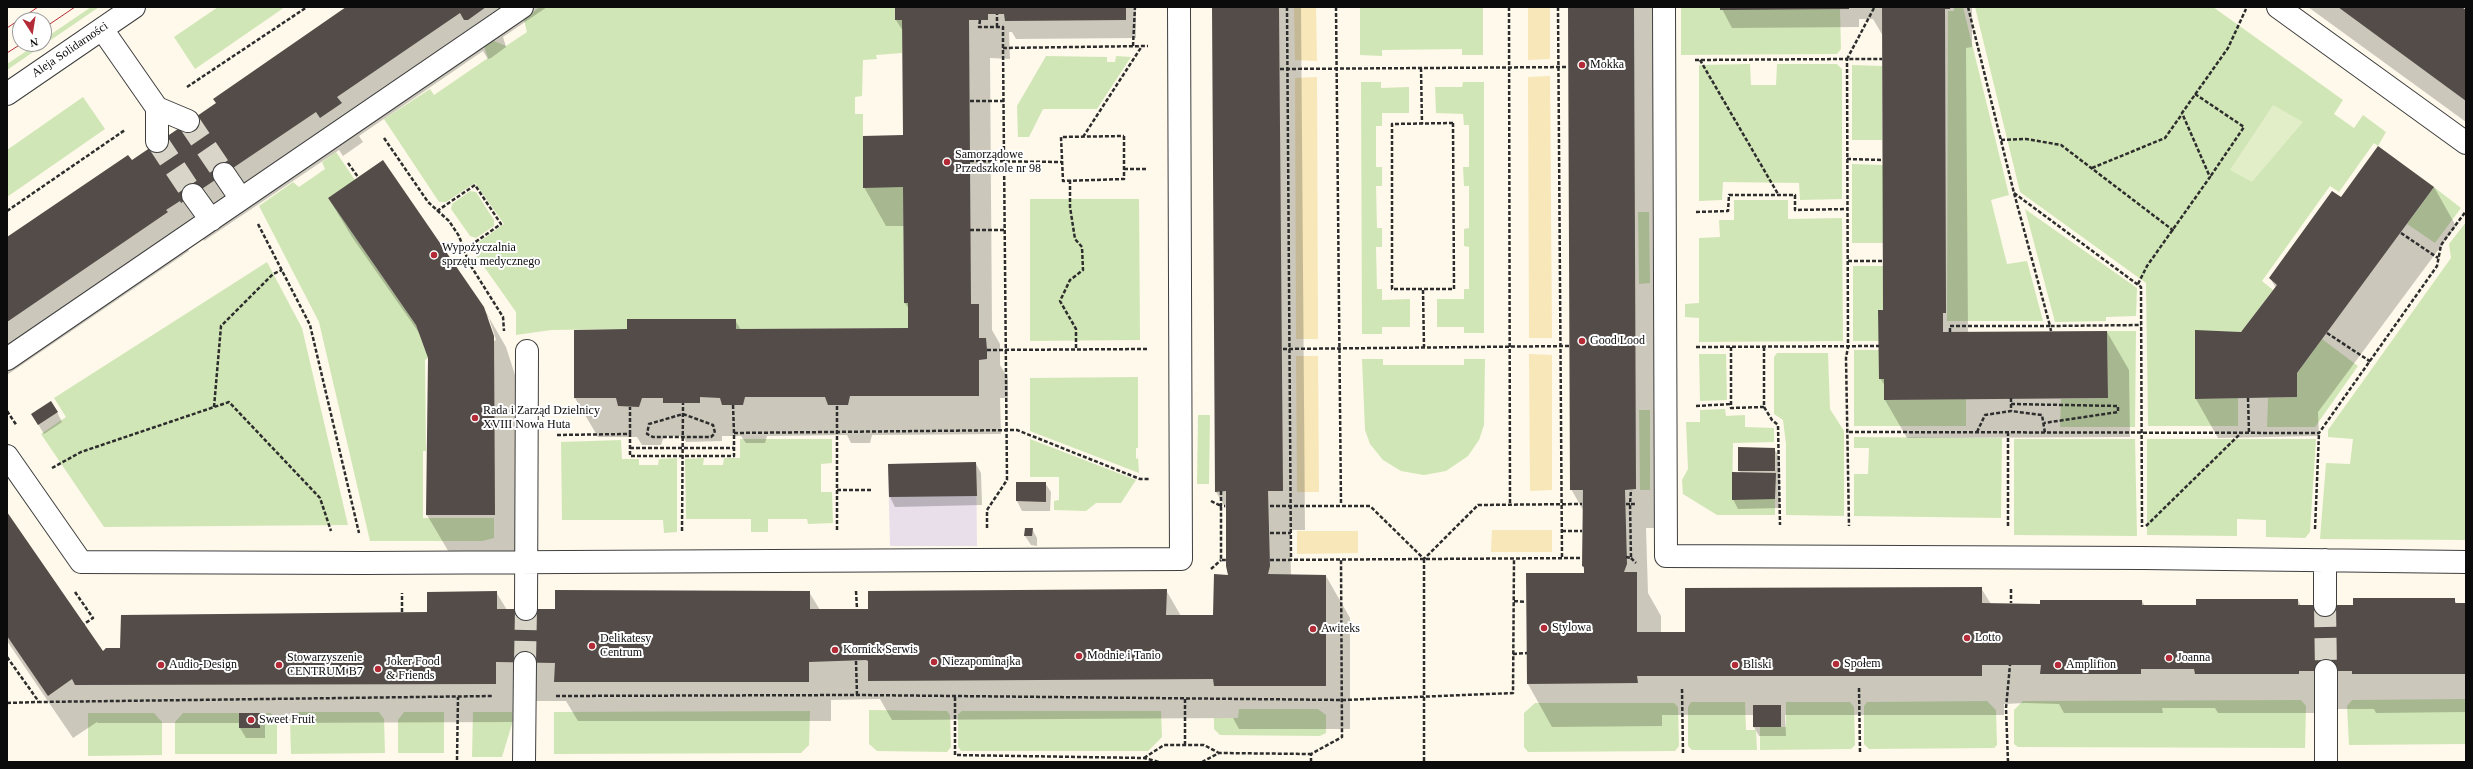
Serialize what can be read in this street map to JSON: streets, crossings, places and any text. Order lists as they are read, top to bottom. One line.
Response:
{"streets":{"street":["Aleja Solidarności"]},"places":["Mokka","Samorządowe Przedszkole nr 98","Wypożyczalnia sprzętu medycznego","Good Lood","Rada i Zarząd Dzielnicy XVIII Nowa Huta","Stylowa","Awiteks","Lotto","Delikatesy Centrum","Kornick Serwis","Modnie i Tanio","Joanna","Niezapominajka","Społem","Audio-Design","Stowarzyszenie CENTRUM B7","Bliski","Amplifion","Joker Food & Friends","Sweet Fruit"],"north":"bottom"}
